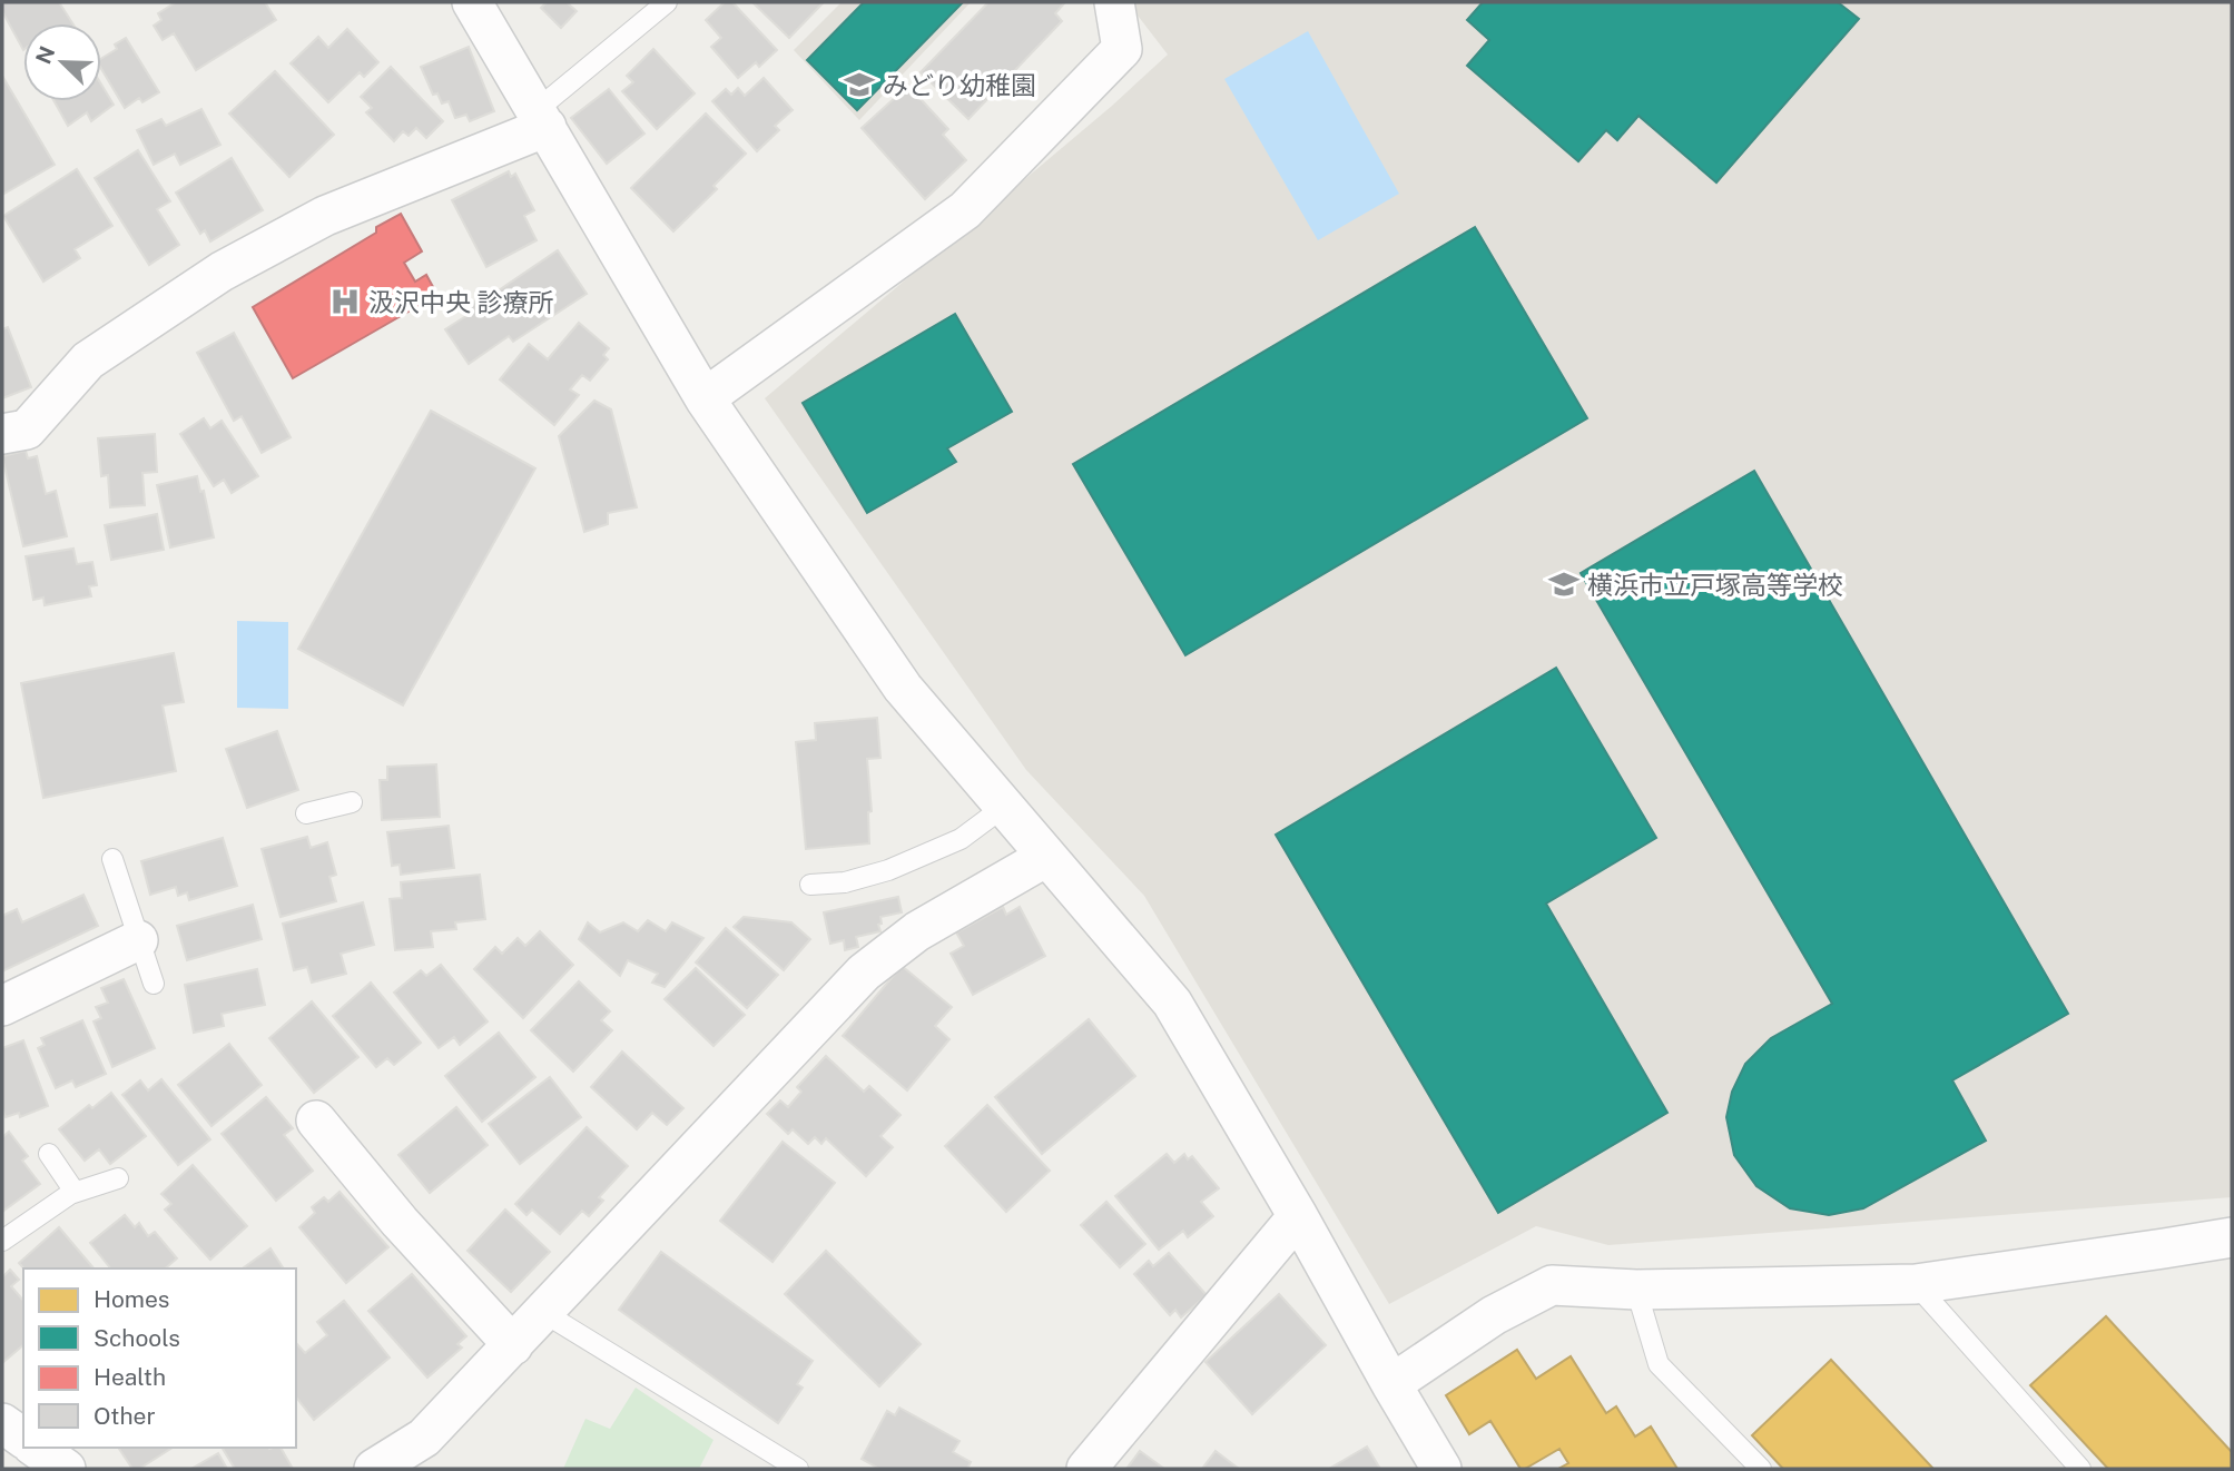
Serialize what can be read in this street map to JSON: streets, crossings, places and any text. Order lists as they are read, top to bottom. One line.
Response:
{"places":{"school or university":["みどり幼稚園","横浜市立戸塚高等学校"],"hospital":["汲沢中央 診療所"]},"legend":["Homes","Schools","Health","Other"],"north":"top left"}
